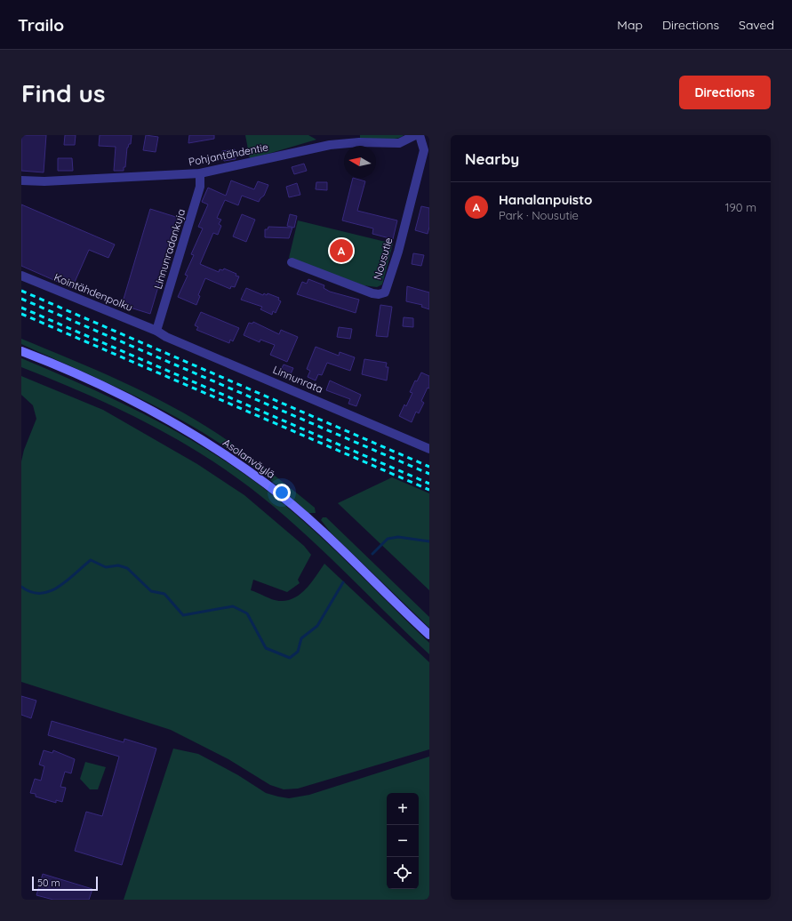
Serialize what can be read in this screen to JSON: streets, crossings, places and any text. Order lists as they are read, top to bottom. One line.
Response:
{"streets":{"main road":["Asolanväylä"],"street":["Pohjantähdentie","Linnunradankuja","Nousutie","Kointähdenpolku","Linnunrata"]},"crossings":[["Pohjantähdentie","Linnunradankuja"],["Linnunradankuja","Kointähdenpolku"],["Linnunradankuja","Linnunrata"],["Kointähdenpolku","Linnunrata"]],"scale_bar":"50 m","north":"left","page":{"header":"Trailo","nav":["Map","Directions","Saved"],"buttons":"Directions","title":"Find us","heading":"Nearby","list":[{"mark":"A","name":"Hanalanpuisto","note":"Park · Nousutie","value":"190 m"}],"pins":"A","map_buttons":["+","−"],"scale":"50 m"}}
